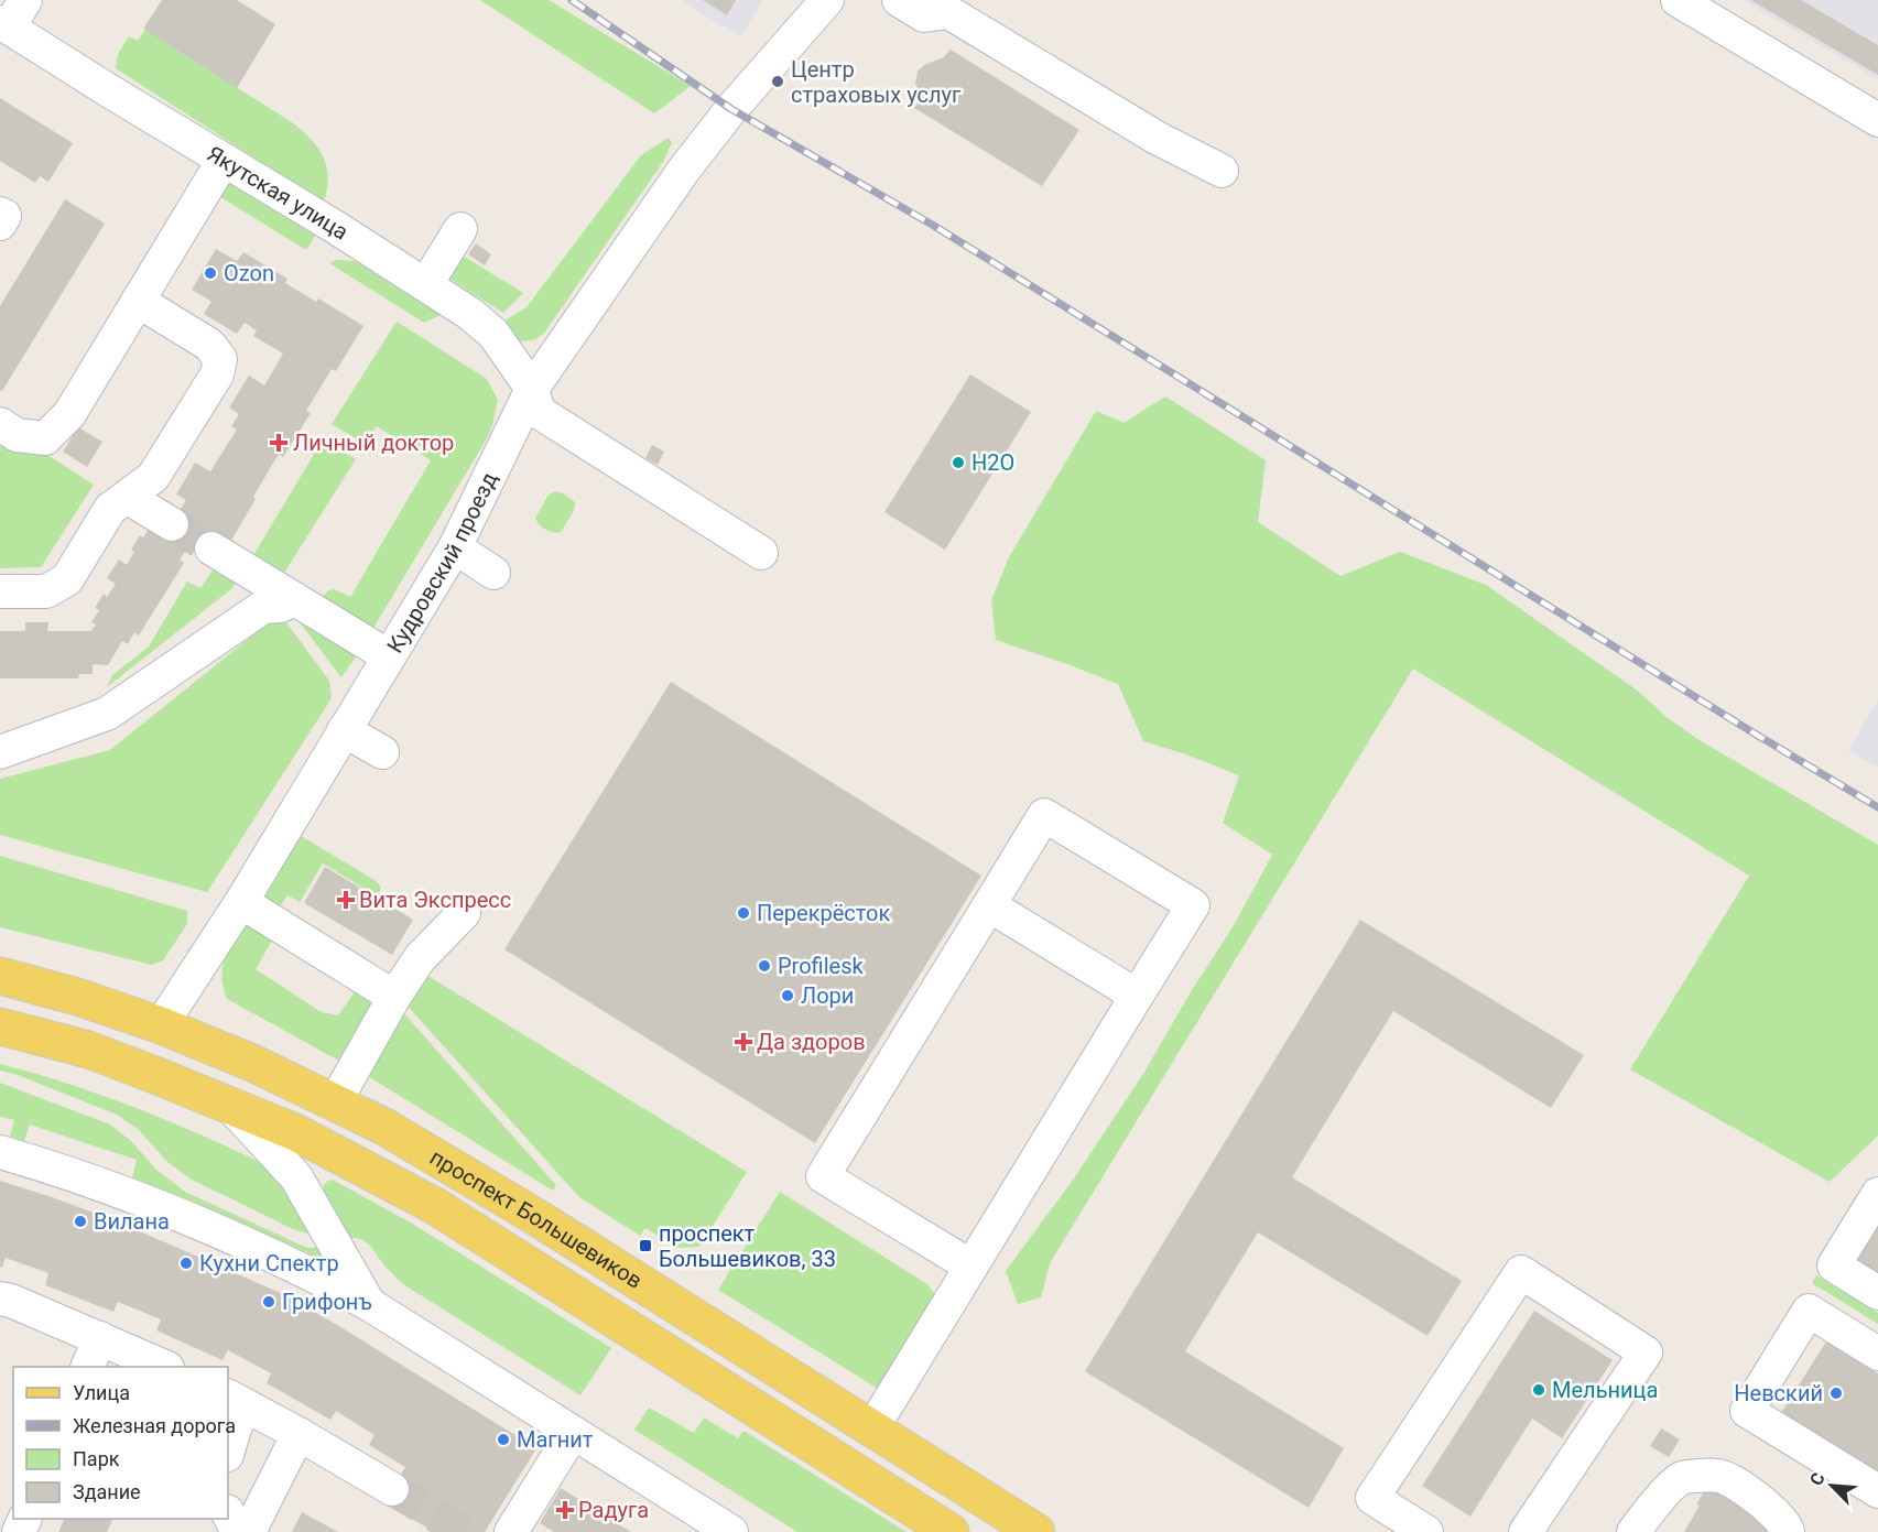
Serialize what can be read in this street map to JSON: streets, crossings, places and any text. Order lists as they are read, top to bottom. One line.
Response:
{"streets":{"main road":["проспект Большевиков"],"street":["Якутская улица","Кудровский проезд"]},"crossings":[["Якутская улица","Кудровский проезд"],["Кудровский проезд","проспект Большевиков"]],"places":{"other":["Центр страховых услуг","Ozon","H2O","Перекрёсток","Profilesk","Лори","Вилана","Кухни Спектр","Грифонъ","Мельница","Невский","Магнит"],"health":["Личный доктор","Вита Экспресс","Да здоров","Радуга"],"transit":["проспект Большевиков, 33"]},"legend":["Улица","Железная дорога","Парк","Здание"],"north":"top left"}
